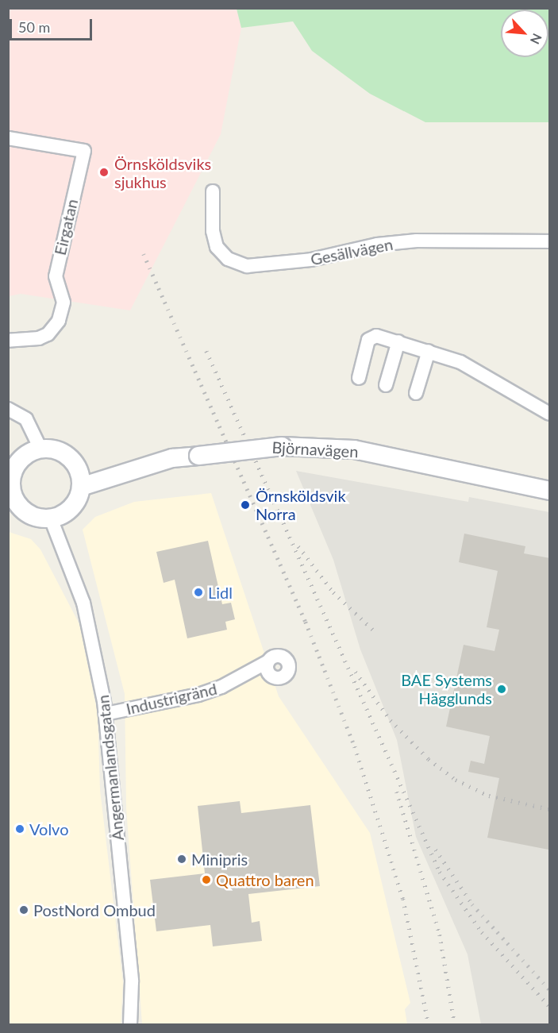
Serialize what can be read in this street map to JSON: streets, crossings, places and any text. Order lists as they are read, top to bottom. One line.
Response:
{"streets":{"main road":["Björnavägen"],"street":["Eirgatan","Gesällvägen","Industrigränd","Ångermanlandsgatan"]},"crossings":[["Björnavägen","Ångermanlandsgatan"],["Industrigränd","Ångermanlandsgatan"]],"places":["Örnsköldsviks sjukhus","Örnsköldsvik Norra","Lidl","BAE Systems Hägglunds","Volvo","Minipris","Quattro baren","PostNord Ombud"],"scale_bar":"50 m","north":"bottom right"}
